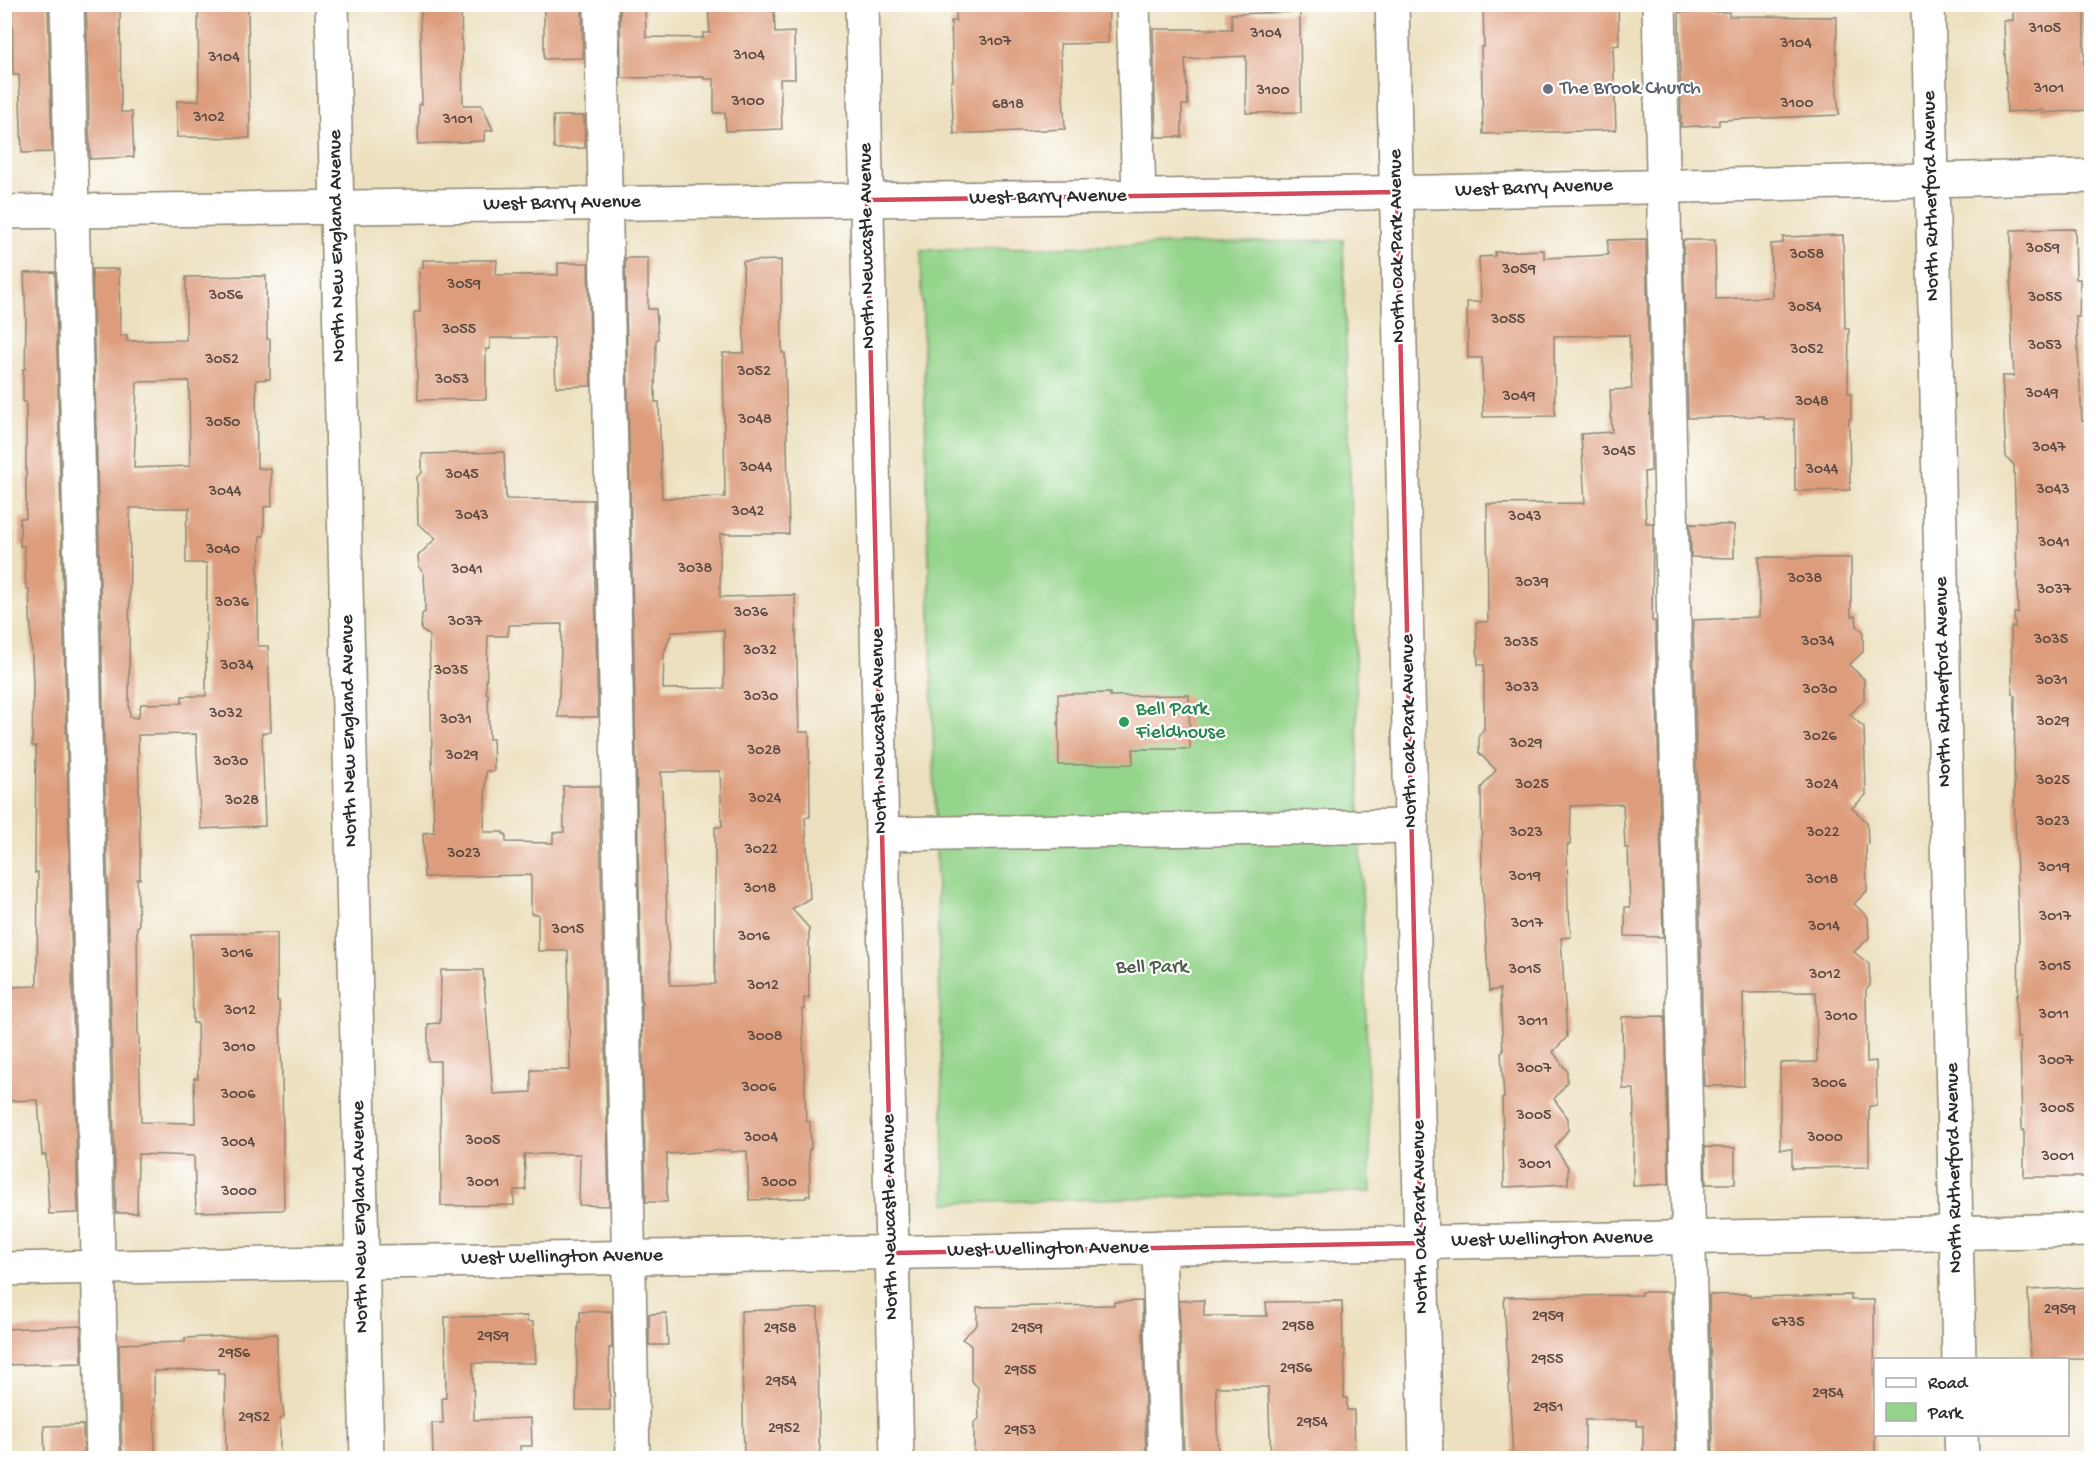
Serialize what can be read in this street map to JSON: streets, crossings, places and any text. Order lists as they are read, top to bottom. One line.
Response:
{"streets":{"street":["West Barry Avenue","North Rutherford Avenue","North New England Avenue","North Newcastle Avenue","North Oak Park Avenue","West Wellington Avenue"]},"crossings":[["West Barry Avenue","North Rutherford Avenue"],["West Barry Avenue","North New England Avenue"],["West Barry Avenue","North Newcastle Avenue"],["West Barry Avenue","North Oak Park Avenue"],["North Rutherford Avenue","West Wellington Avenue"],["North New England Avenue","West Wellington Avenue"],["North Newcastle Avenue","West Wellington Avenue"],["North Oak Park Avenue","West Wellington Avenue"]],"parks":["Bell Park"],"places":["The Brook Church","Bell Park Fieldhouse"],"house_numbers":["3105","3104","3107","3104","3104","3104","3101","3100","3100","3100","6818","3102","3101","3059","3058","3059","3059","3056","3055","3054","3055","3055","3053","3052","3052","3052","3053","3049","3049","3048","3048","3050","3047","3045","3044","3044","3045","3043","3044","3042","3043","3043","3041","3040","3038","3041","3038","3039","3037","3036","3036","3037","3035","3034","3035","3032","3034","3035","3031","3033","3030","3030","3032","3031","3029","3026","3029","3028","3029","3030","3025","3025","3024","3024","3028","3023","3023","3022","3022","3023","3019","3019","3018","3018","3017","3017","3014","3015","3016","3016","3015","3015","3012","3012","3012","3011","3010","3011","3008","3010","3007","3007","3006","3006","3006","3005","3005","3004","3000","3005","3004","3001","3001","3001","3000","3000","2959","2959","6735","2958","2958","2959","2959","2956","2955","2956","2955","2954","2954","2951","2952","2954","2952","2953"],"legend":["Road","Park"]}
